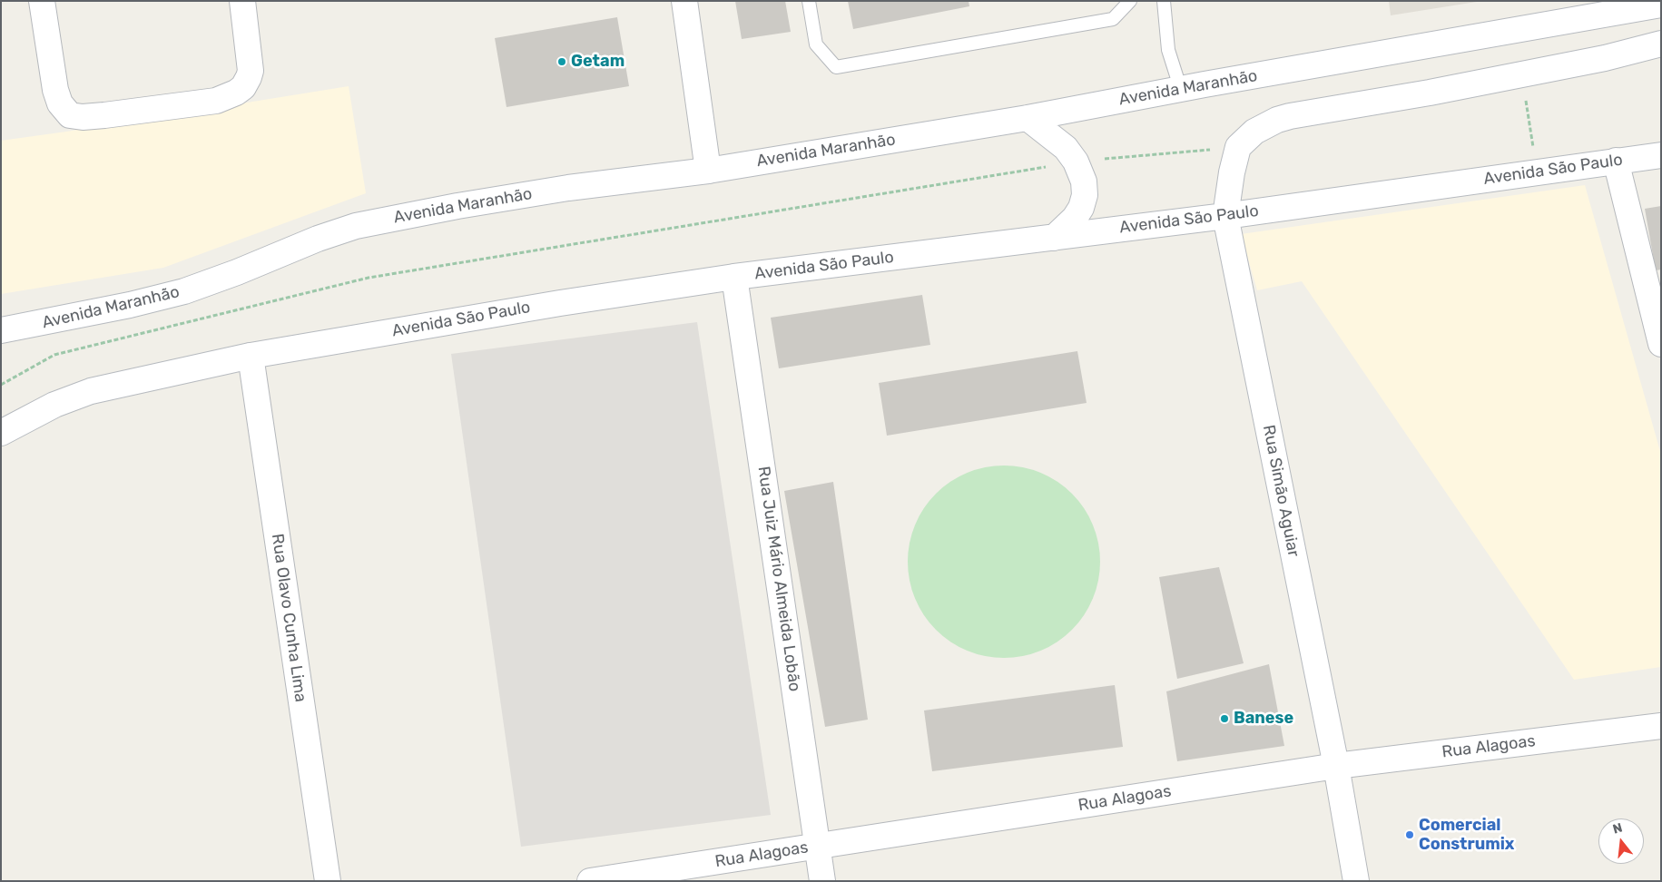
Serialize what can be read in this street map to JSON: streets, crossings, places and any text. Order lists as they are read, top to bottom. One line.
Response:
{"streets":{"main road":["Avenida Maranhão","Avenida São Paulo","Rua Simão Aguiar","Rua Juiz Mário Almeida Lobão","Rua Olavo Cunha Lima","Rua Alagoas"]},"crossings":[["Avenida Maranhão","Rua Simão Aguiar"],["Avenida São Paulo","Rua Simão Aguiar"],["Avenida São Paulo","Rua Juiz Mário Almeida Lobão"],["Avenida São Paulo","Rua Olavo Cunha Lima"],["Rua Simão Aguiar","Rua Alagoas"],["Rua Juiz Mário Almeida Lobão","Rua Alagoas"]],"places":["Getam","Banese","Comercial Construmix"],"north":"top"}
